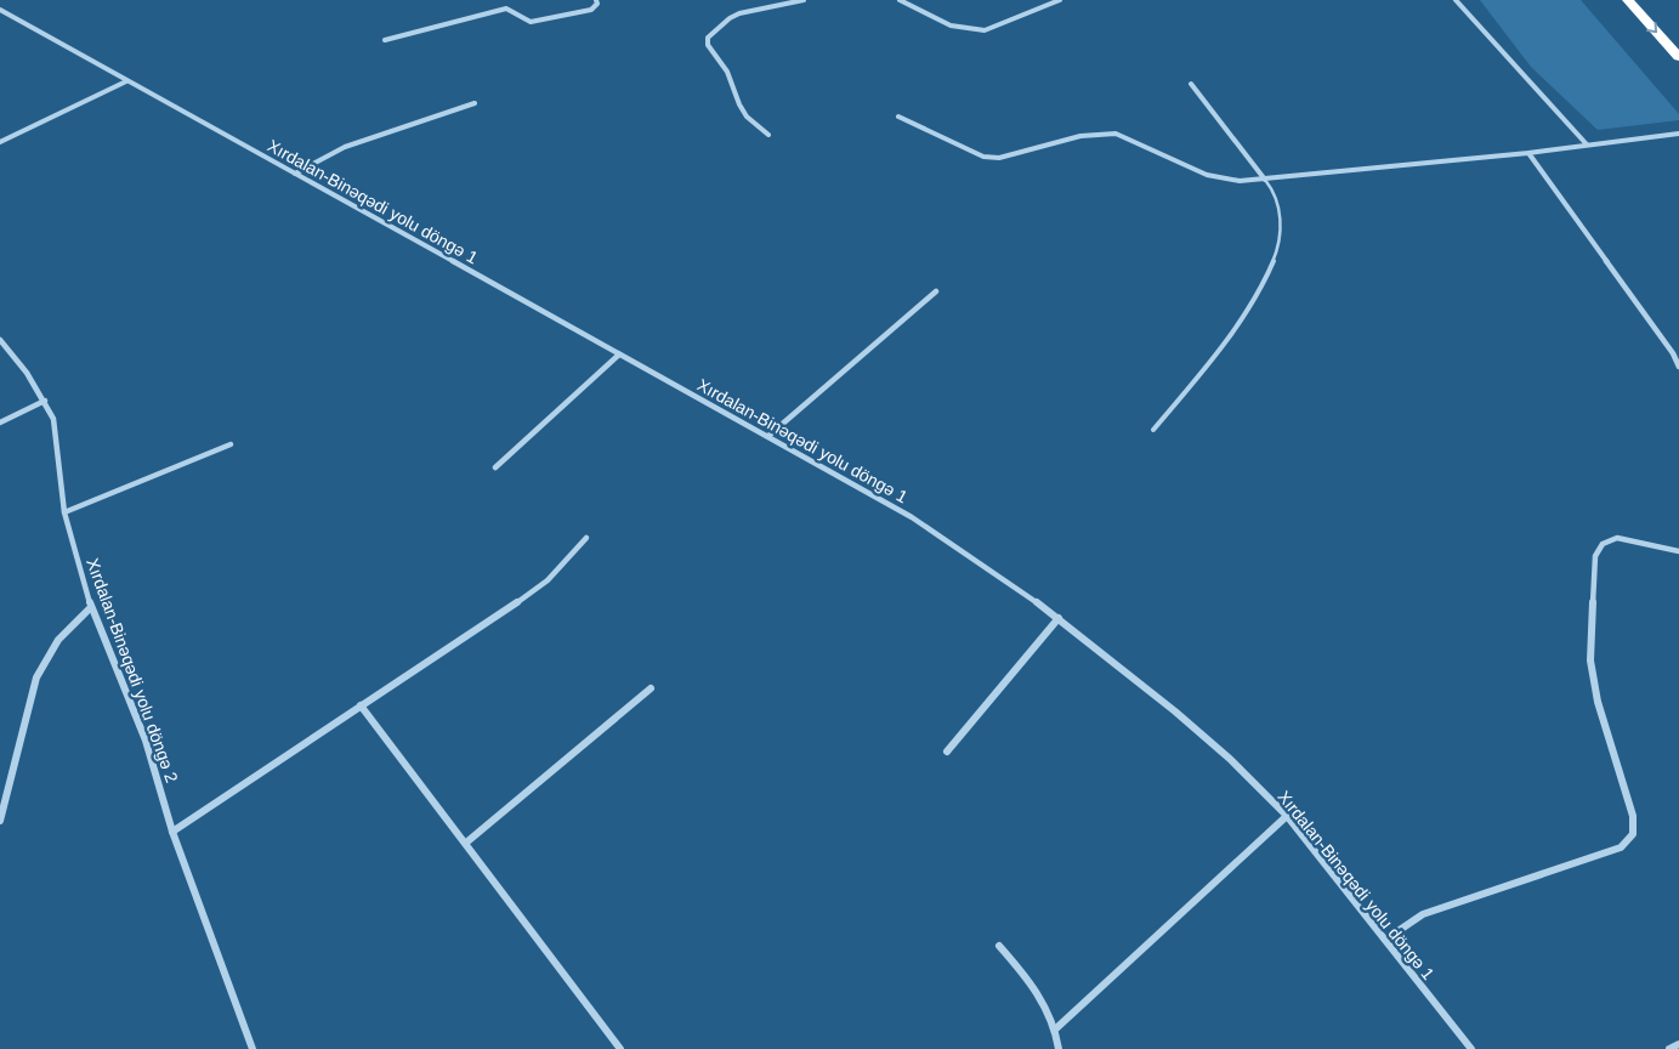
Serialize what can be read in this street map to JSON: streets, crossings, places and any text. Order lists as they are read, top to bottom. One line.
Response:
{"streets":{"street":["Xırdalan-Binəqədi yolu döngə 1","Xırdalan-Binəqədi yolu döngə 2"]}}
